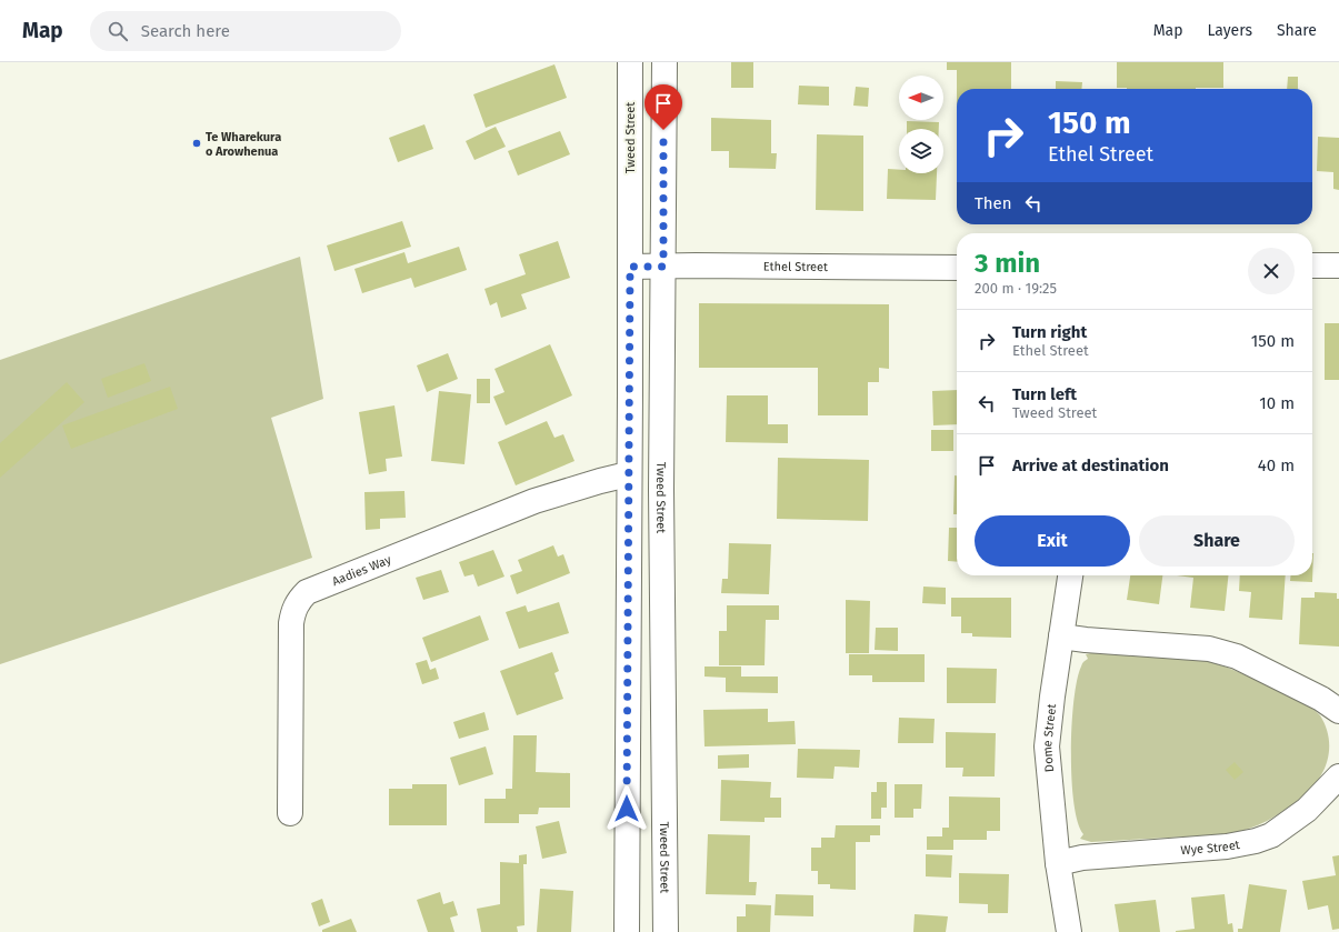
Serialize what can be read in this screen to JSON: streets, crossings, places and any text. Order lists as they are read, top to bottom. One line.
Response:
{"streets":{"street":["Tweed Street","Ethel Street","Aadies Way","Dome Street","Wye Street"]},"crossings":[["Tweed Street","Ethel Street"],["Tweed Street","Aadies Way"],["Dome Street","Wye Street"]],"places":["Te Wharekura o Arowhenua"],"north":"left","page":{"header":"Map","search":"Search here","nav":["Map","Layers","Share"],"turn":["150 m","Ethel Street"],"then":"Then","heading":["3 min","200 m · 19:25"],"list":[{"name":"Turn right","note":"Ethel Street","value":"150 m"},{"name":"Turn left","note":"Tweed Street","value":"10 m"},{"name":"Arrive at destination","value":"40 m"}],"buttons":["Exit","Share"]}}
